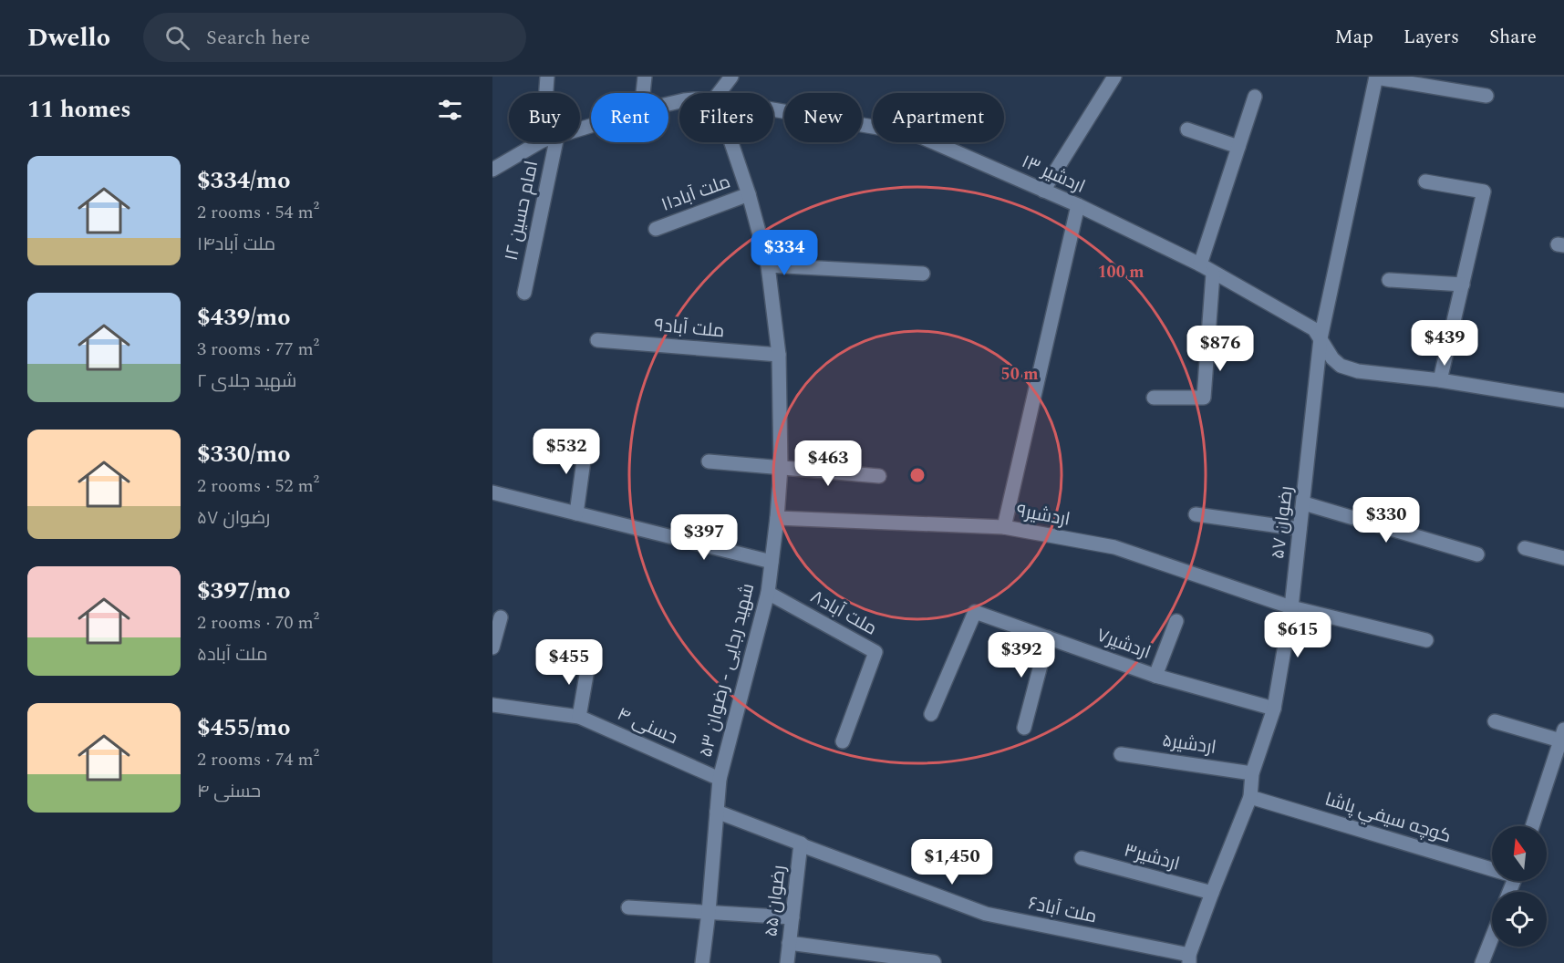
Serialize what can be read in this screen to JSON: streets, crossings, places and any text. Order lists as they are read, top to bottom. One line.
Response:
{"streets":{"street":["اردشیر ۱۳","ملت آباد۱۱","امام حسین ۱۲","ملت آباد۹","اردشیر۹","رضوان ۵۷","ملت آباد۸","اردشیر۷","شهید رجایی - رضوان ۵۳","حسنی ۴","اردشیر۵","كوچه سيفي پاشا","اردشیر۳","رضوان ۵۵","ملت آباد۶"]},"crossings":[["اردشیر ۱۳","رضوان ۵۷"],["ملت آباد۱۱","شهید رجایی - رضوان ۵۳"],["ملت آباد۹","شهید رجایی - رضوان ۵۳"],["اردشیر۹","رضوان ۵۷"],["اردشیر۹","شهید رجایی - رضوان ۵۳"],["رضوان ۵۷","اردشیر۷"],["رضوان ۵۷","اردشیر۵"],["رضوان ۵۷","كوچه سيفي پاشا"],["رضوان ۵۷","اردشیر۳"],["رضوان ۵۷","ملت آباد۶"],["ملت آباد۸","شهید رجایی - رضوان ۵۳"],["شهید رجایی - رضوان ۵۳","حسنی ۴"],["شهید رجایی - رضوان ۵۳","ملت آباد۶"],["رضوان ۵۵","ملت آباد۶"]],"north":"top","page":{"header":"Dwello","search":"Search here","nav":["Map","Layers","Share"],"heading":"11 homes","chip":["Buy","Rent","Filters","New","Apartment"],"list":[{"name":"$334/mo","note":"2 rooms · 54 m² · ملت آباد۱۴"},{"name":"$439/mo","note":"3 rooms · 77 m² · شهید جلای ۲"},{"name":"$330/mo","note":"2 rooms · 52 m² · رضوان ۵۷"},{"name":"$397/mo","note":"2 rooms · 70 m² · ملت آباد۵"},{"name":"$455/mo","note":"2 rooms · 74 m² · حسنی ۴"}],"price":["$334","$439","$876","$532","$463","$330","$397","$615","$392","$455","$1,450"]},"rings":["100 m","50 m"]}
